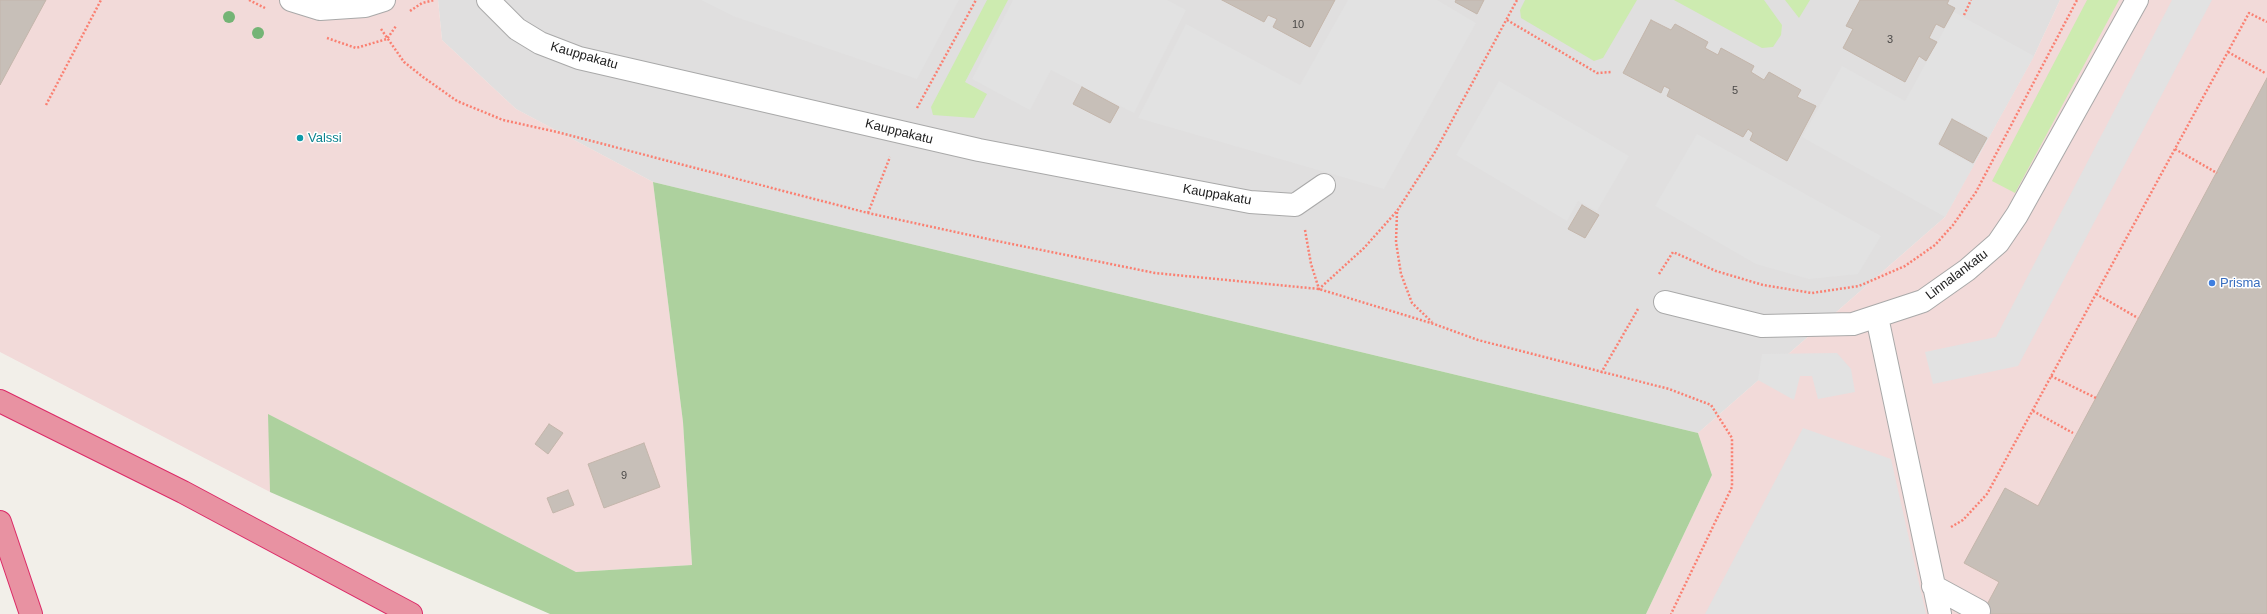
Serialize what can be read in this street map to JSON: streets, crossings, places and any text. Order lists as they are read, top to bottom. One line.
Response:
{"streets":{"street":["Kauppakatu","Linnalankatu"]},"places":["Valssi","Prisma"],"house_numbers":["10","3","5","9"]}
